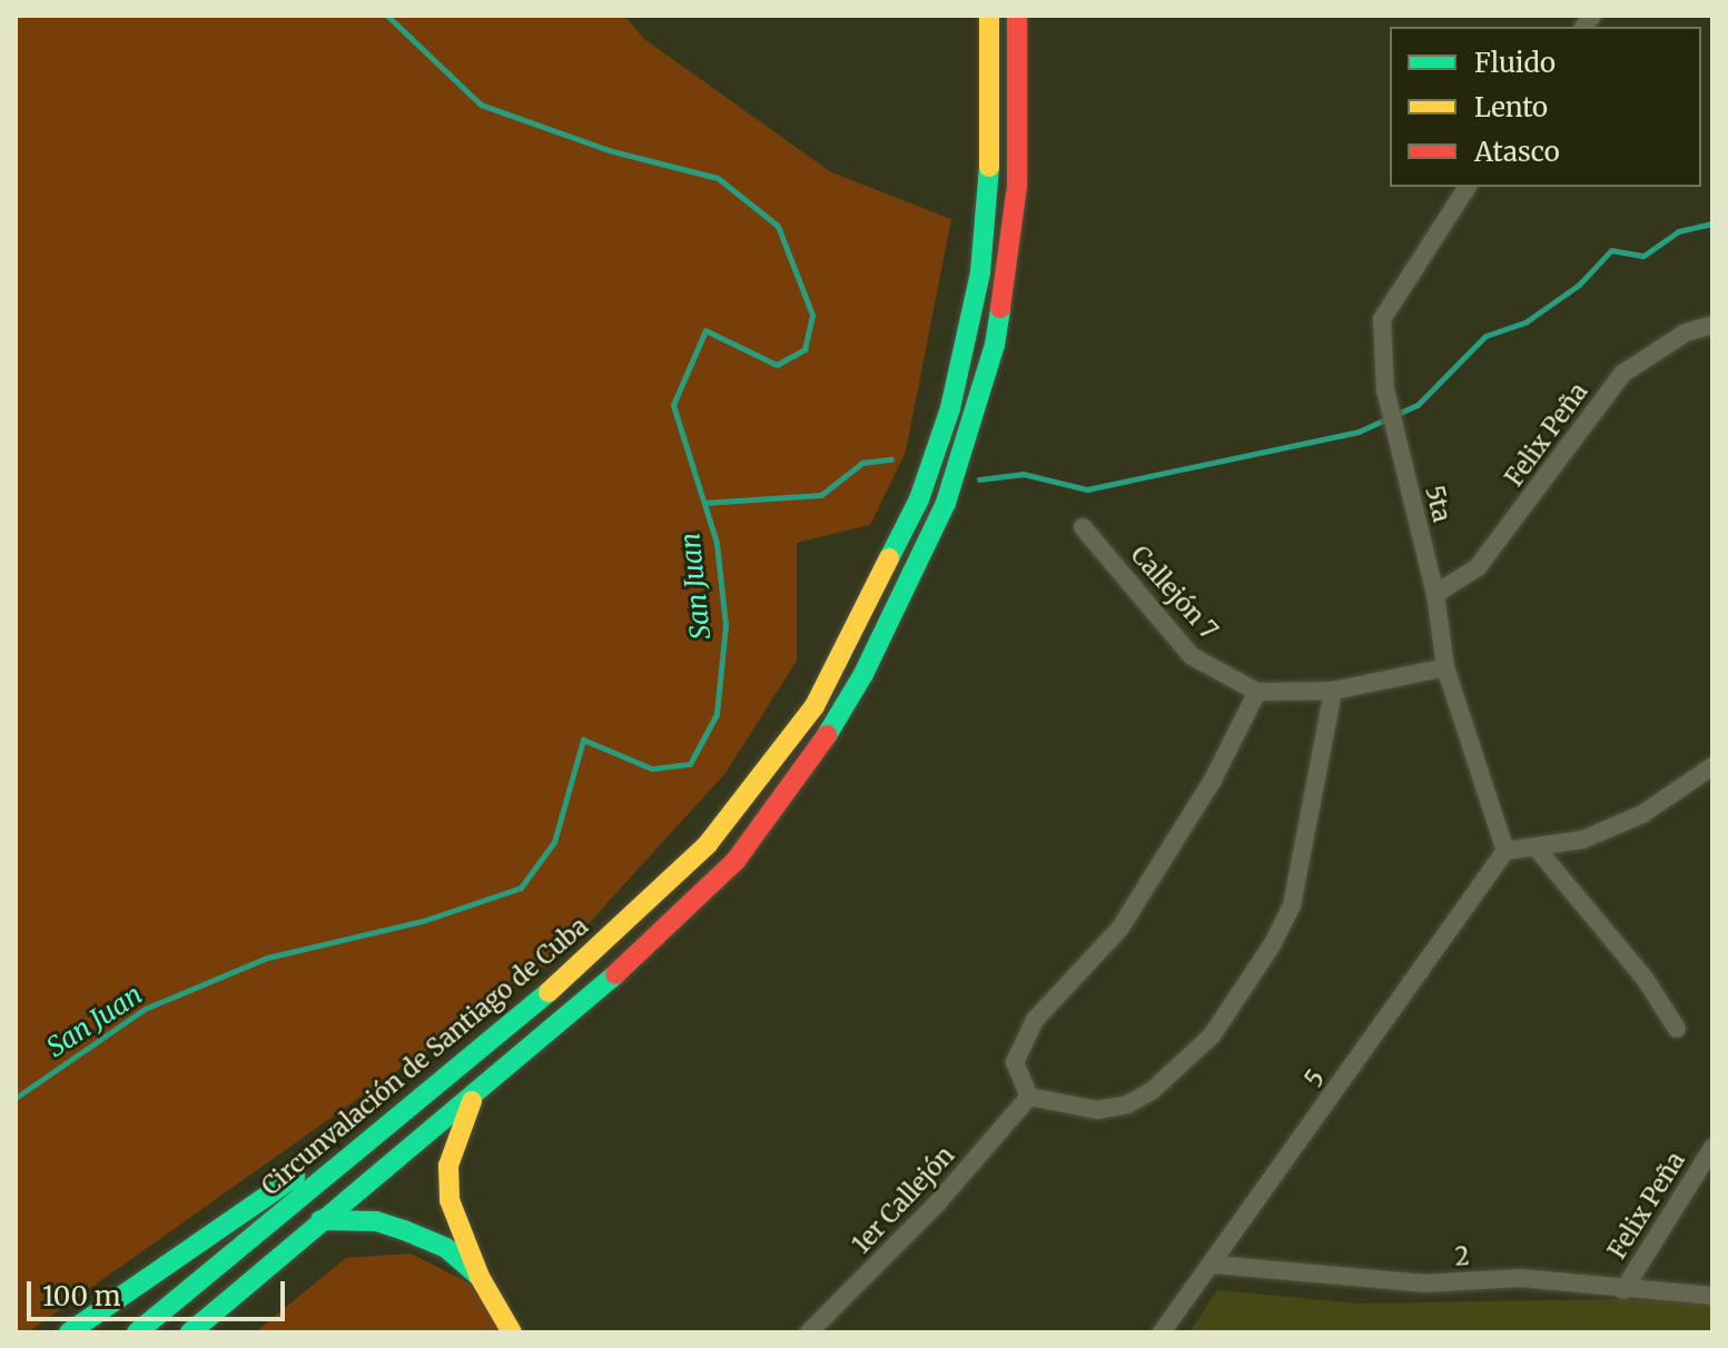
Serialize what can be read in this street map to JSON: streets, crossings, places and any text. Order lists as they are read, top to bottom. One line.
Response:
{"streets":{"highway":["Circunvalación de Santiago de Cuba"],"street":["Felix Peña","5ta","Callejón 7","5","1er Callejón","2"]},"crossings":[["Felix Peña","5ta"],["Felix Peña","2"],["5ta","Callejón 7"],["5ta","5"],["5","2"]],"water":["San Juan"],"legend":["Fluido","Lento","Atasco"],"scale_bar":"100 m"}
